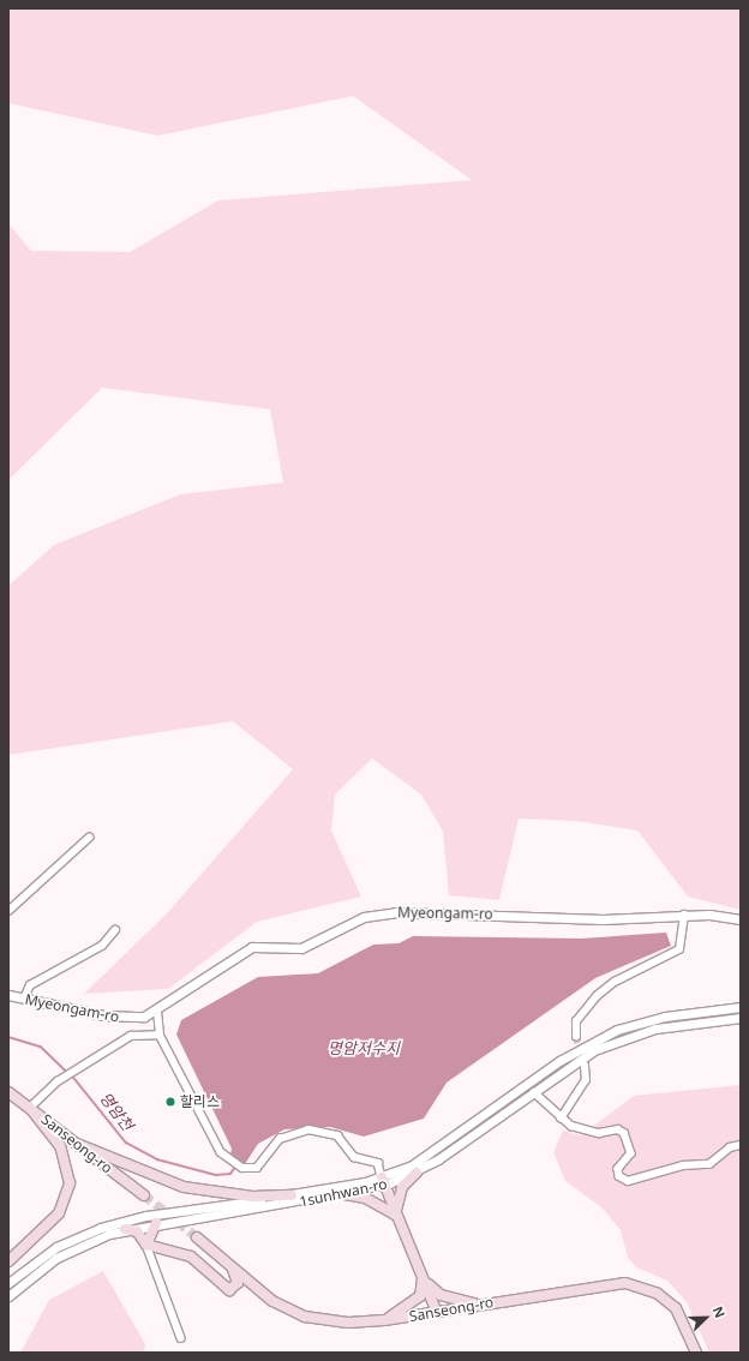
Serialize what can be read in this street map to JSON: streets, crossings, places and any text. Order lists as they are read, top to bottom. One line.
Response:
{"streets":{"main road":["Sanseong-ro"],"street":["Myeongam-ro","1sunhwan-ro"]},"water":["명암저수지","명암천"],"places":["할리스"],"north":"top right"}
